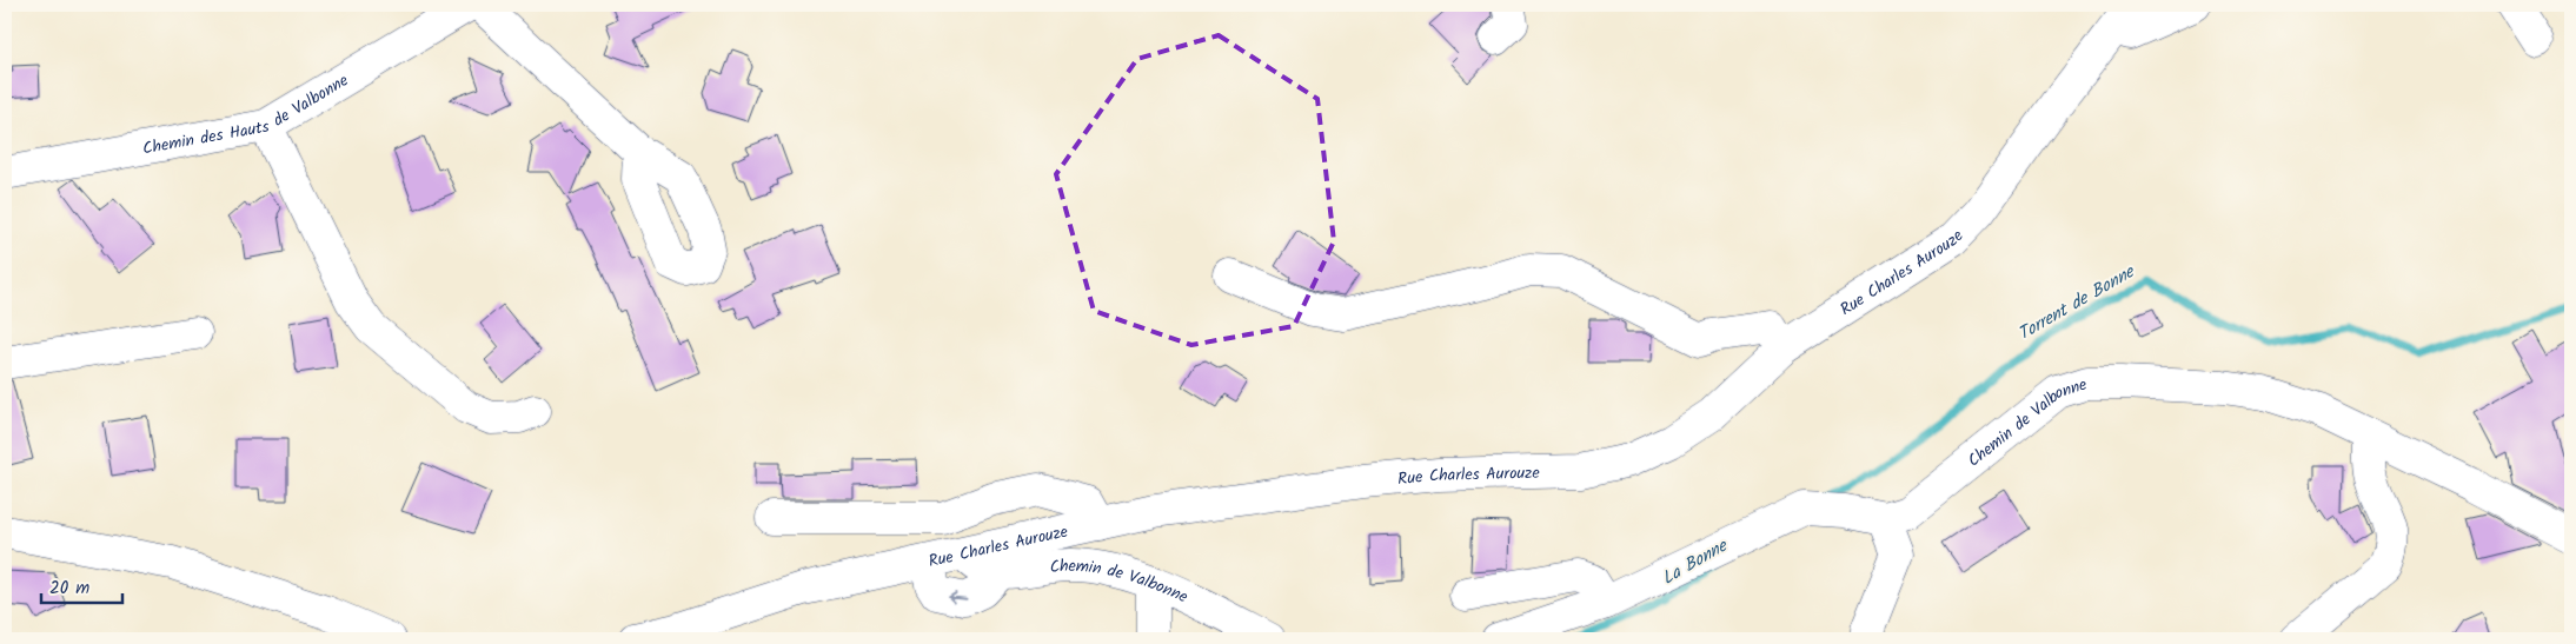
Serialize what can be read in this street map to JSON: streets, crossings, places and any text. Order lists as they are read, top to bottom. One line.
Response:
{"streets":{"street":["Chemin des Hauts de Valbonne","Rue Charles Aurouze","Chemin de Valbonne"]},"crossings":[["Rue Charles Aurouze","Chemin de Valbonne"]],"water":["Torrent de Bonne","La Bonne"],"scale_bar":"20 m"}
